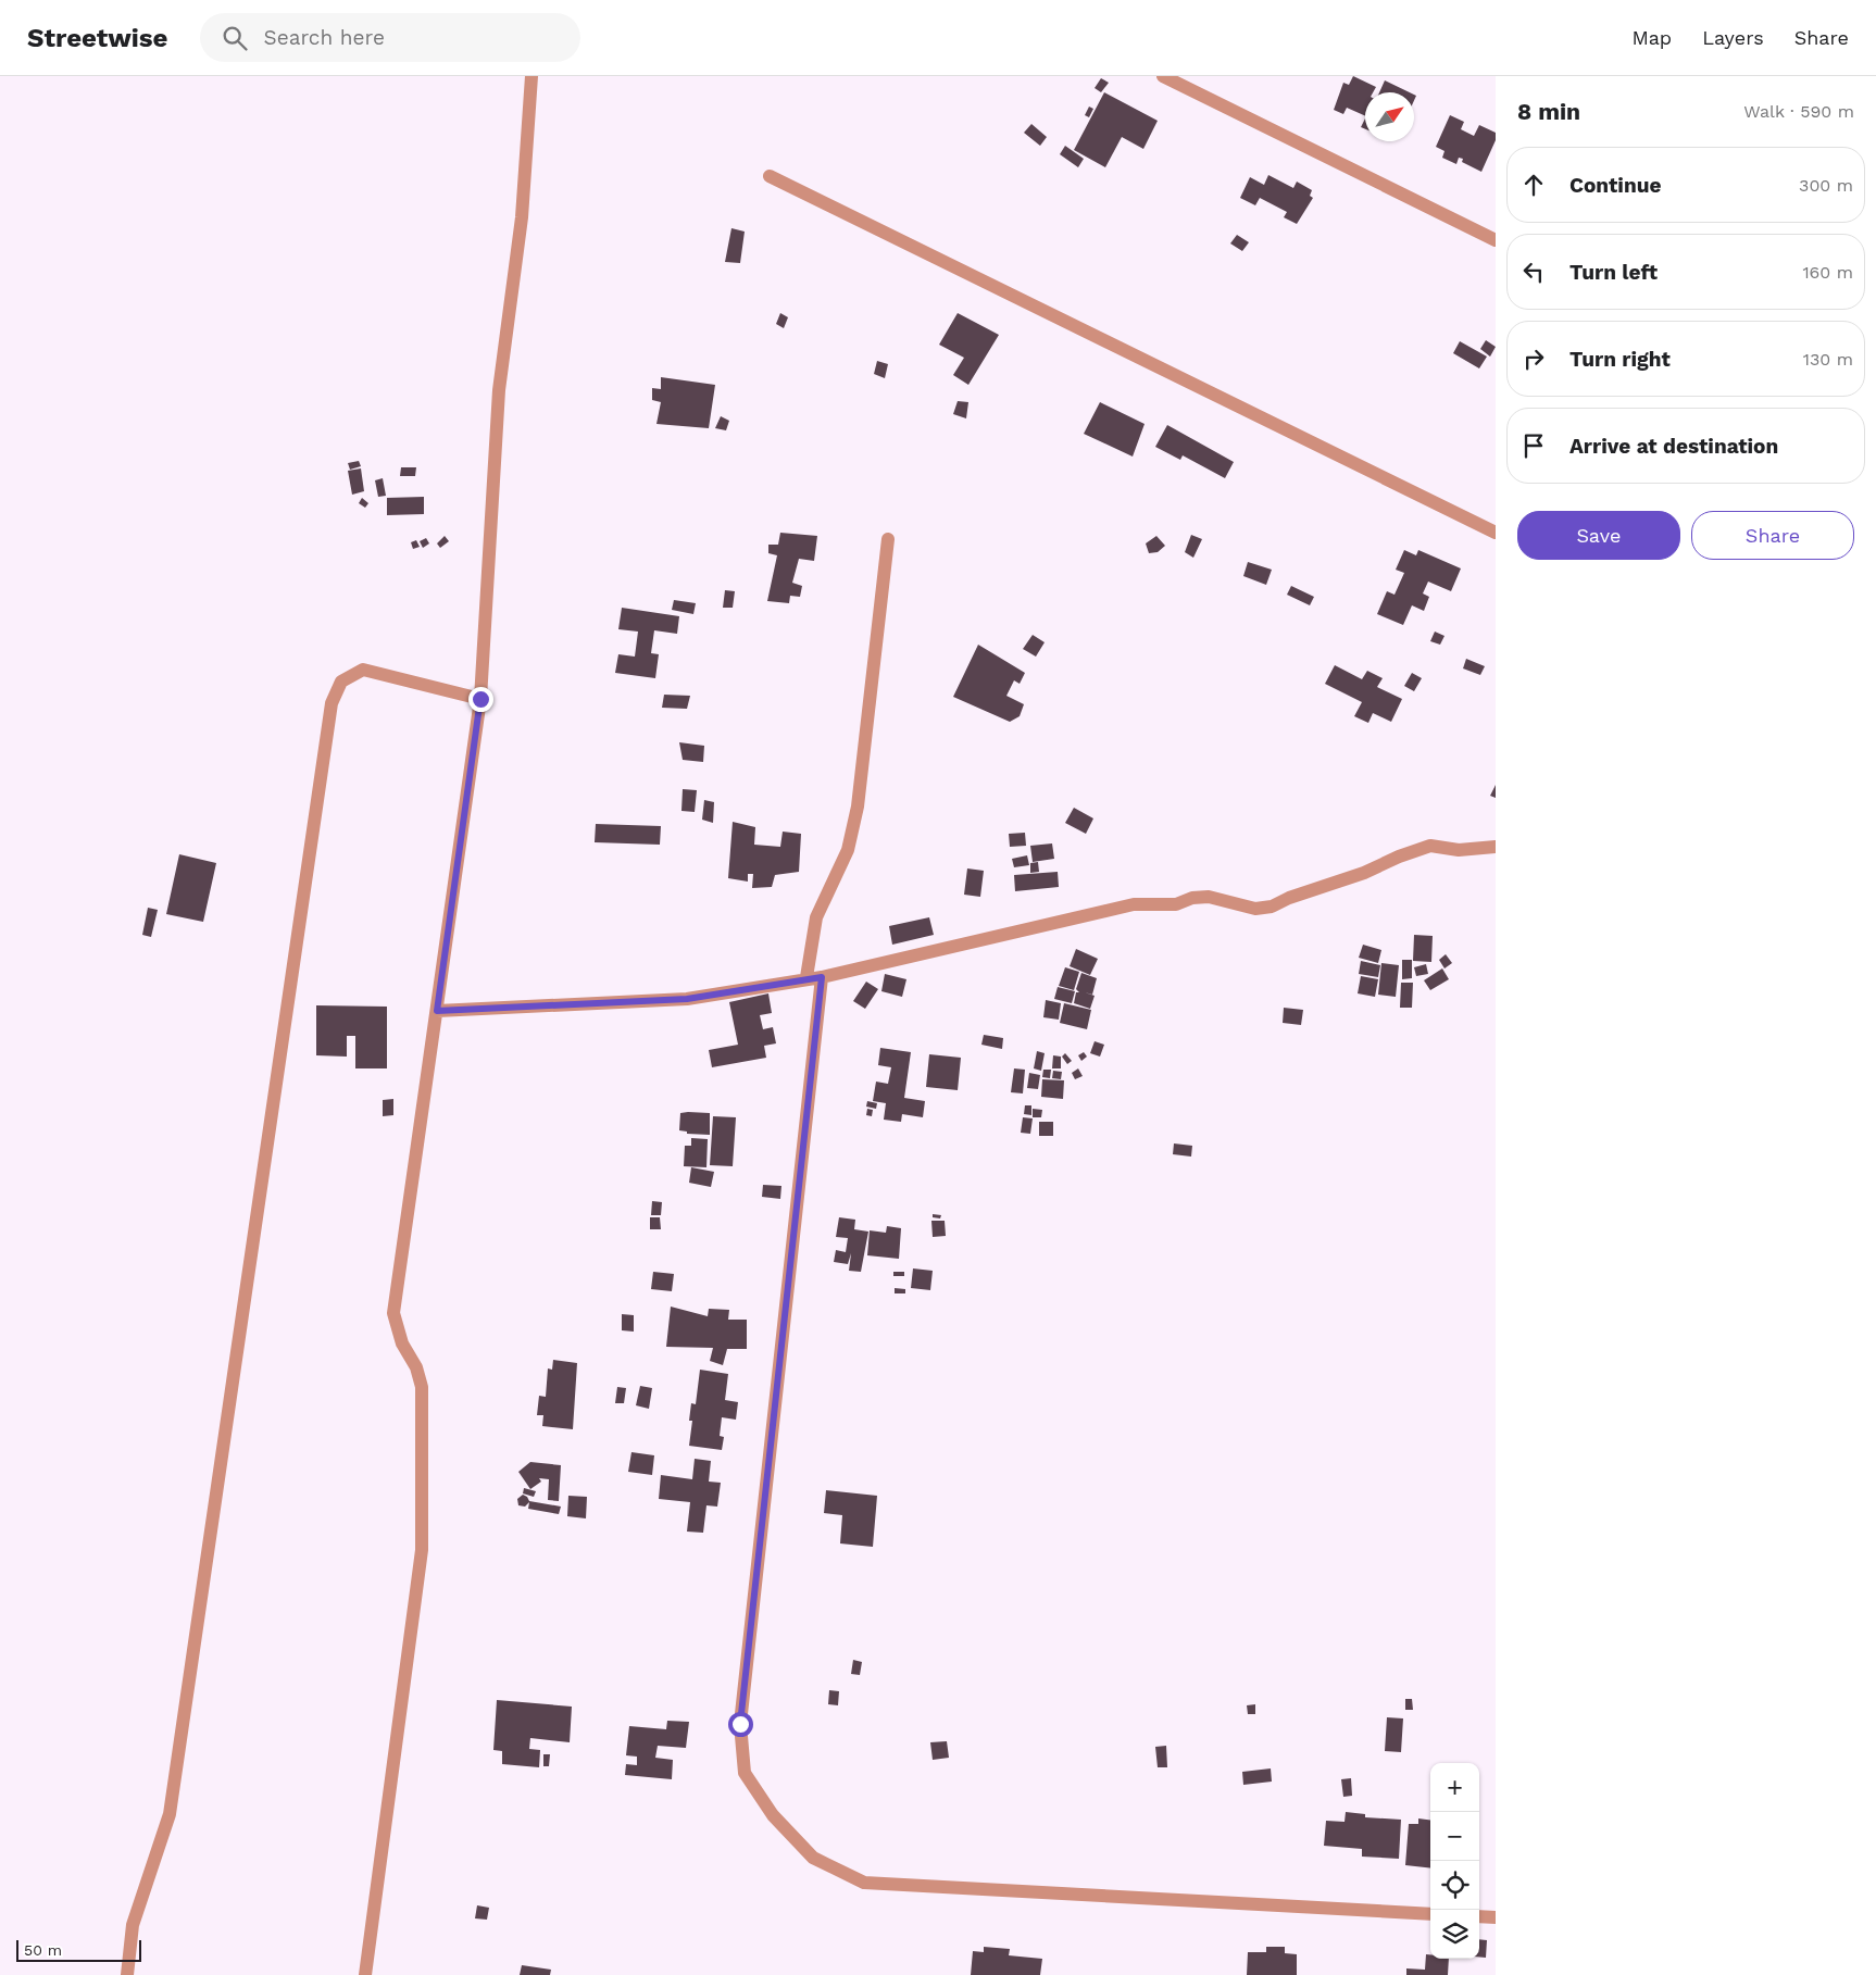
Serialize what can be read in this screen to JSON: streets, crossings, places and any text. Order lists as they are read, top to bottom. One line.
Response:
{"scale_bar":"50 m","north":"top right","page":{"header":"Streetwise","search":"Search here","nav":["Map","Layers","Share"],"heading":["8 min","Walk · 590 m"],"list":[["Continue","300 m"],["Turn left","160 m"],["Turn right","130 m"],"Arrive at destination"],"buttons":["Save","Share"],"map_buttons":["+","−"],"scale":"50 m"}}
